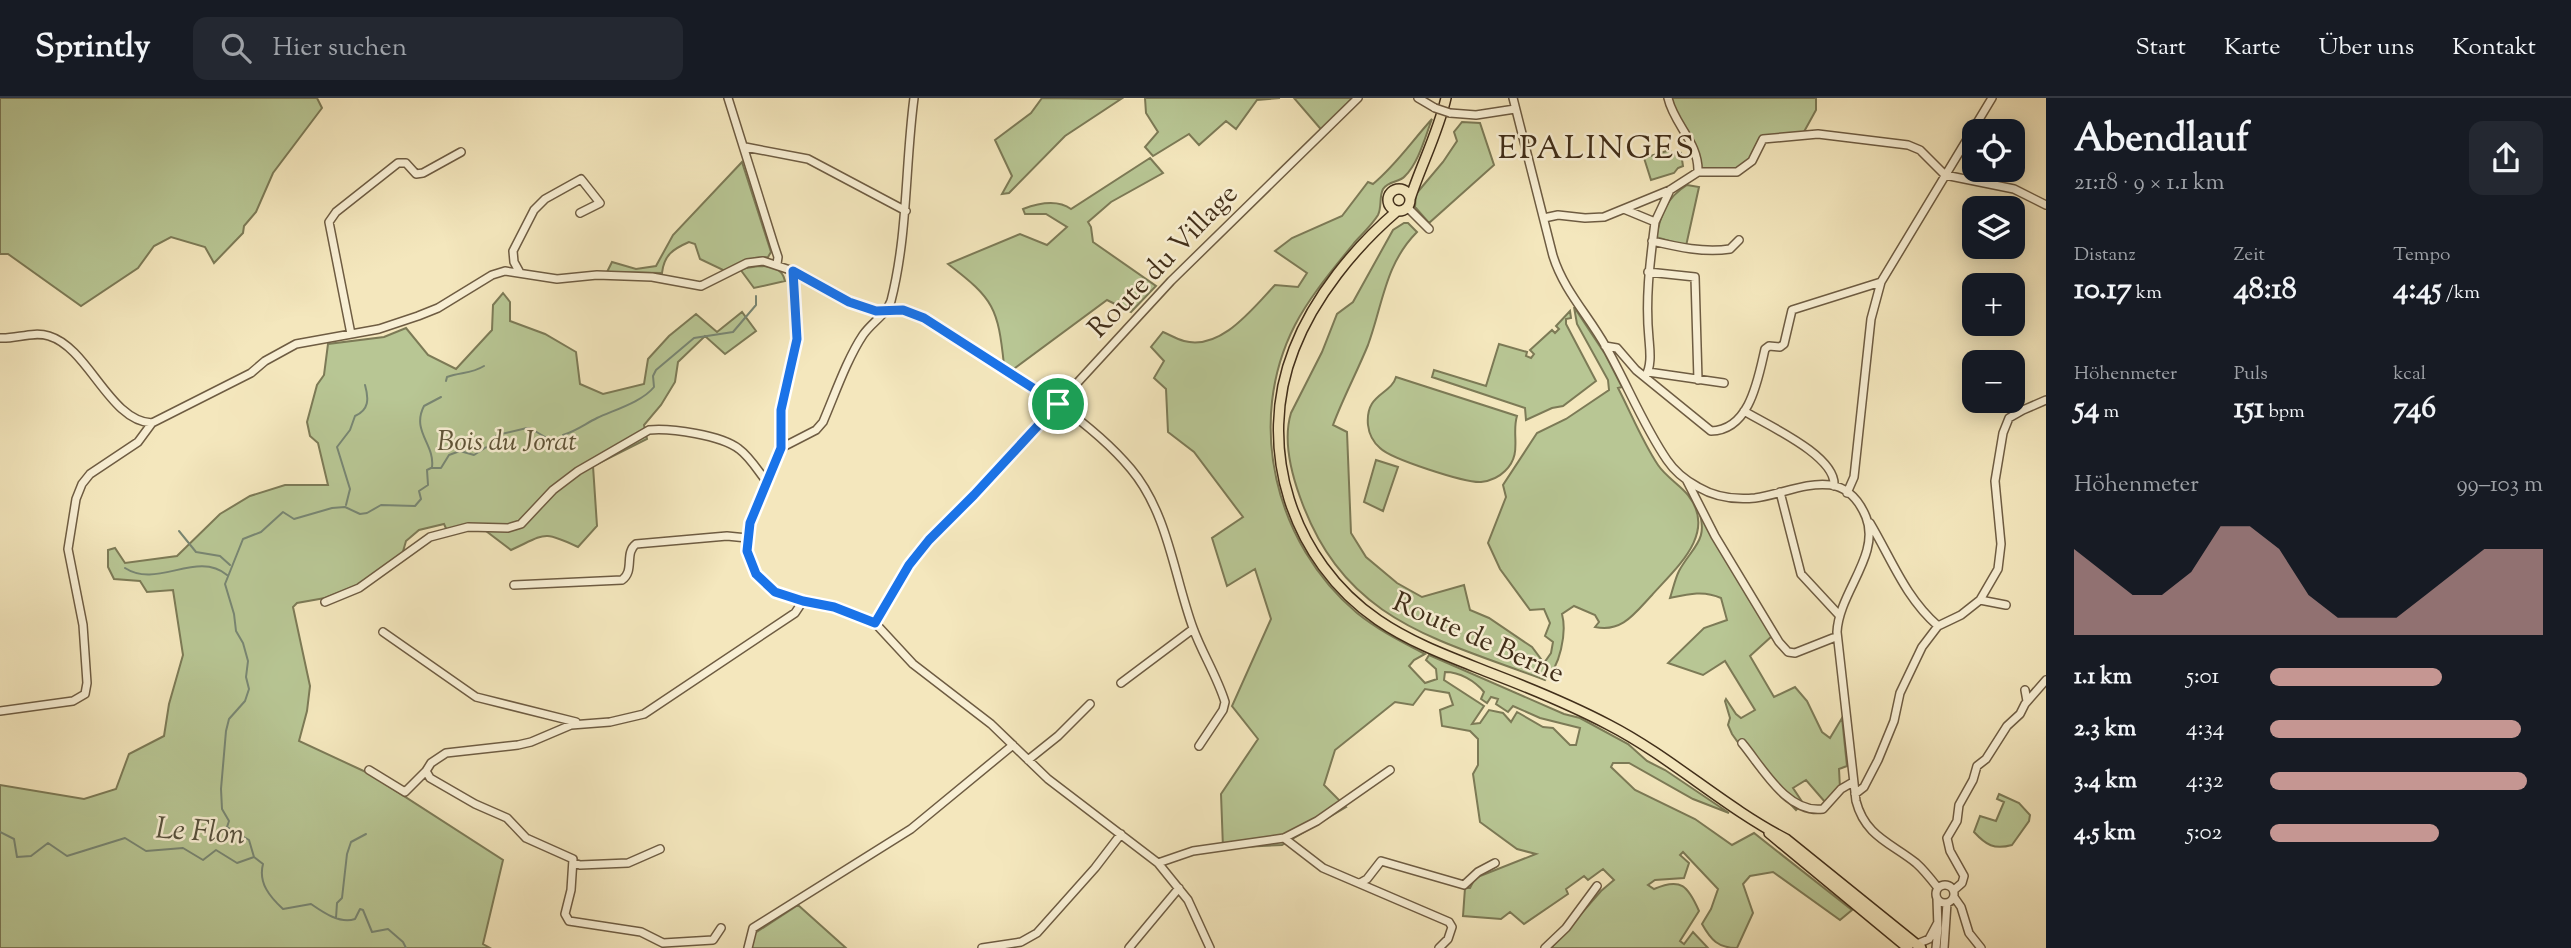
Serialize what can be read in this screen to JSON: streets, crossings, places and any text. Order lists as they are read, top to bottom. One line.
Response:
{"streets":{"main road":["Route de Berne"],"street":["Route du Village"]},"districts":["EPALINGES"],"water":["Le Flon"],"parks":["Bois du Jorat"],"page":{"header":"Sprintly","search":"Hier suchen","nav":["Start","Karte","Über uns","Kontakt"],"heading":["Abendlauf","21:18 · 9 × 1.1 km"],"map_buttons":["+","−"],"stats":[["Distanz","10.17 km"],["Zeit","48:18"],["Tempo","4:45 /km"],["Höhenmeter","54 m"],["Puls","151 bpm"],["kcal","746"]],"chart":["Höhenmeter","99–103 m"],"list":[{"name":"1.1 km","note":"5:01"},{"name":"2.3 km","note":"4:34"},{"name":"3.4 km","note":"4:32"},{"name":"4.5 km","note":"5:02"}]}}
